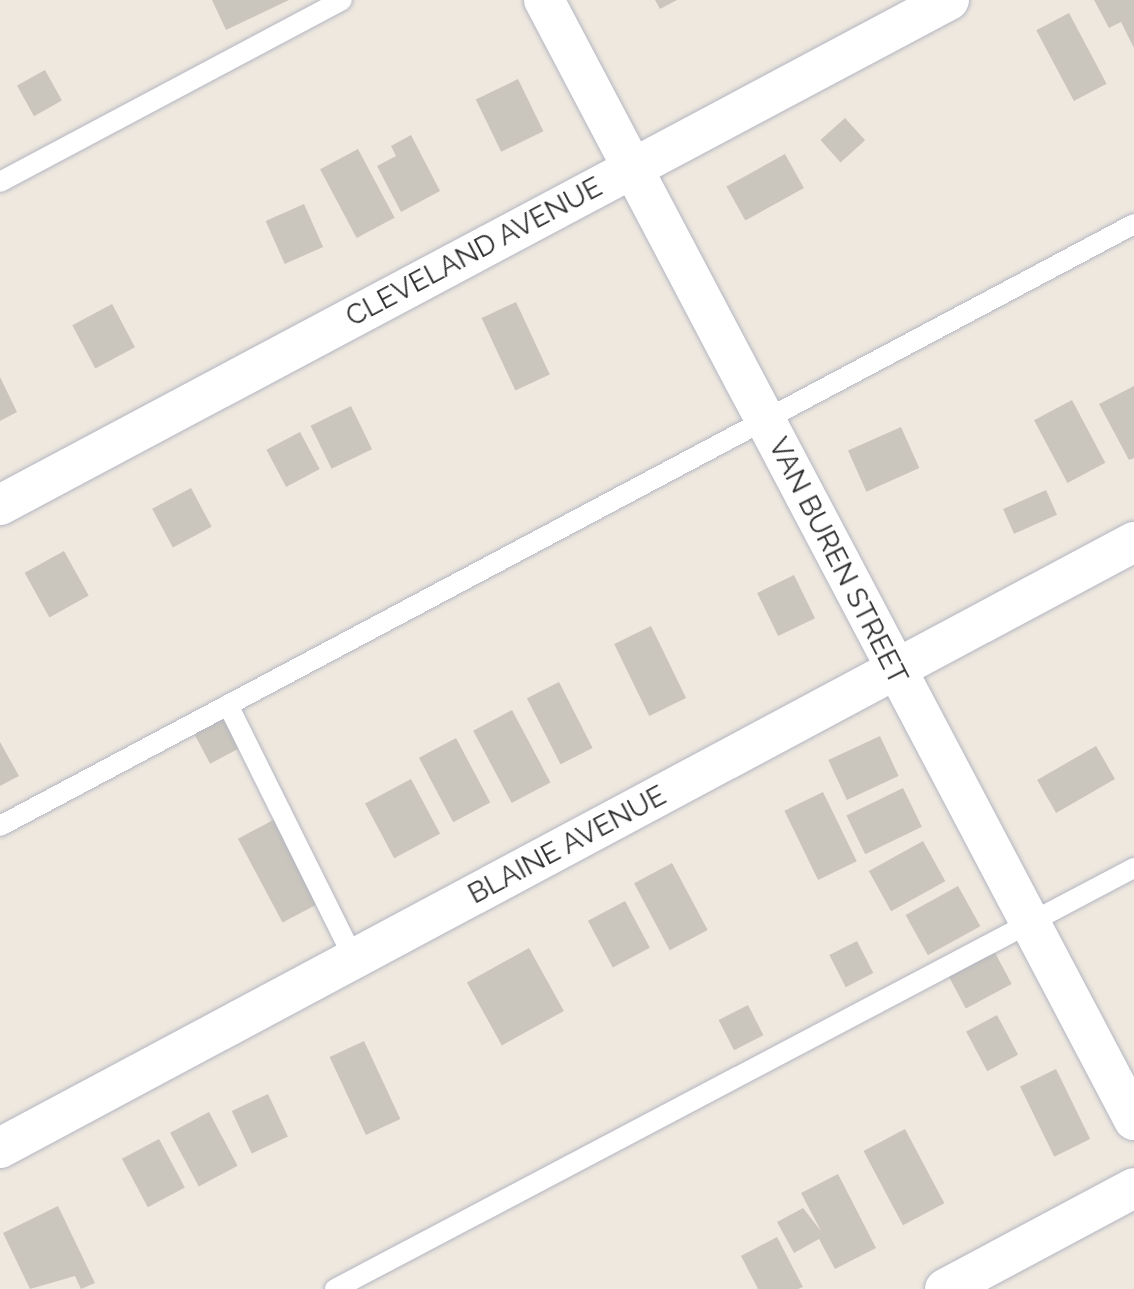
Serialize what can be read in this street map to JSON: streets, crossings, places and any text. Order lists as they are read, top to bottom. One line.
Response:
{"streets":{"street":["CLEVELAND AVENUE","VAN BUREN STREET","BLAINE AVENUE"]},"crossings":[["CLEVELAND AVENUE","VAN BUREN STREET"],["VAN BUREN STREET","BLAINE AVENUE"]]}
